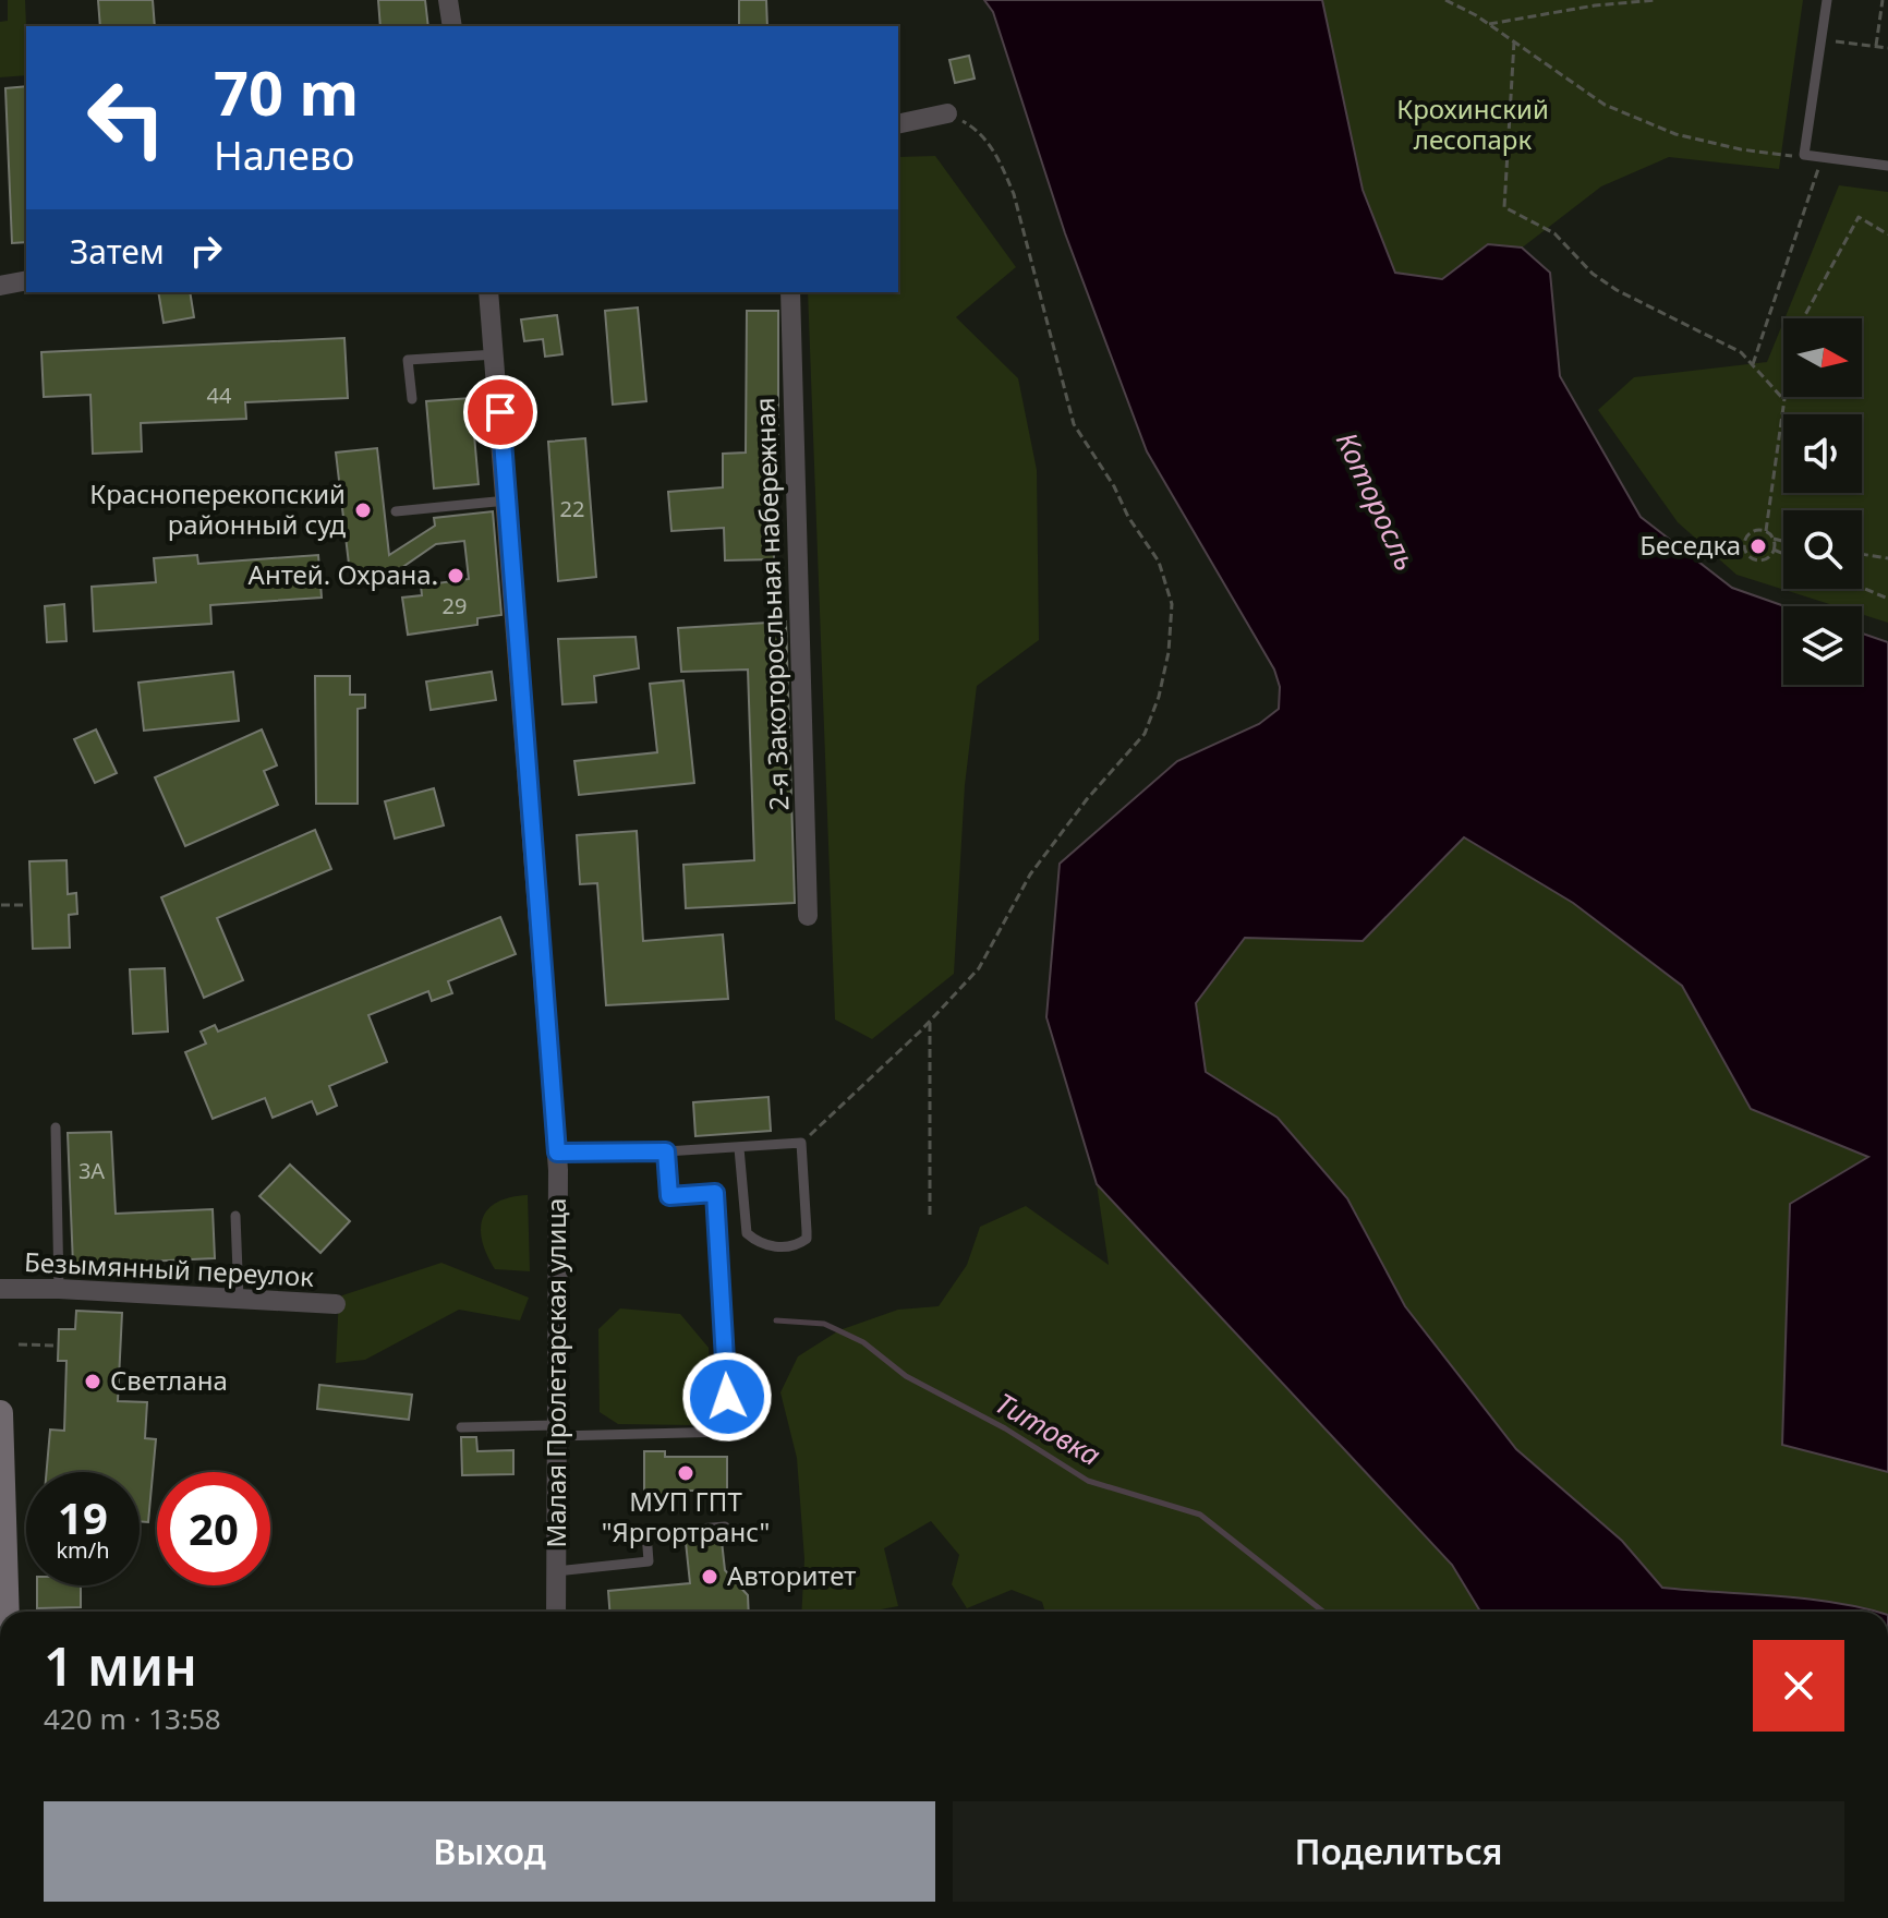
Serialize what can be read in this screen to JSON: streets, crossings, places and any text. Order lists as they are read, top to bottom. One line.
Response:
{"streets":{"street":["2-я Закоторосльная набережная","Безымянный переулок","Малая Пролетарская улица"]},"water":["Которосль","Титовка"],"parks":["Крохинский лесопарк"],"places":["Красноперекопский районный суд","Беседка","Антей. Охрана.","Светлана","МУП ГПТ \"Яргортранс\"","Авторитет"],"house_numbers":["44","22","29","3А"],"north":"right","page":{"turn":["70 m","Налево"],"then":"Затем","speed":"19 km/h","limit":"20","heading":["1 мин","420 m · 13:58"],"buttons":["Выход","Поделиться"]}}
